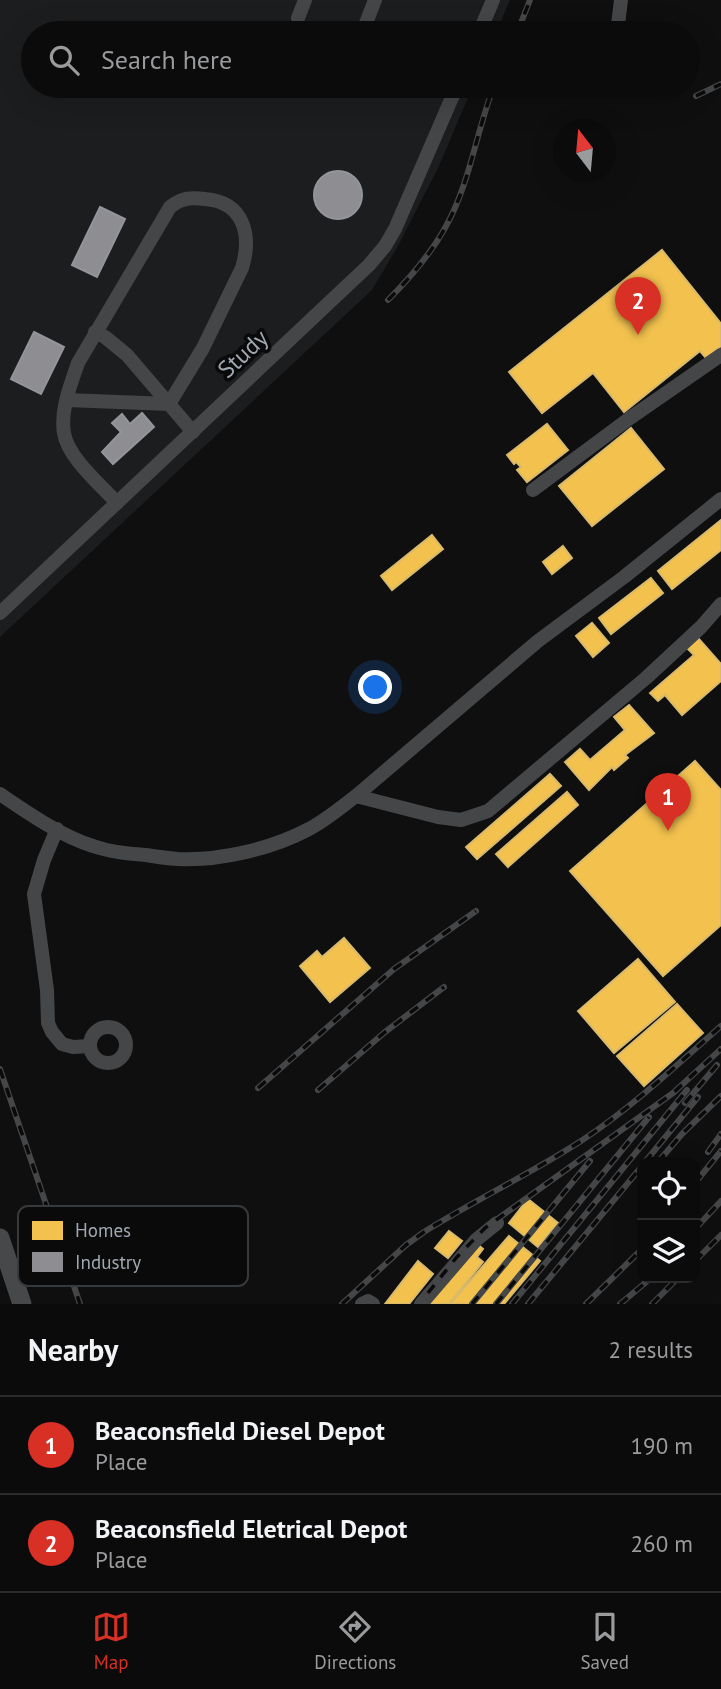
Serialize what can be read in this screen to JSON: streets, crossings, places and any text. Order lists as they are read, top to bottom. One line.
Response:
{"streets":{"street":["Study"]},"legend":["Homes","Industry"],"north":"top","page":{"search":"Search here","pins":["2","1"],"heading":["Nearby","2 results"],"list":[{"mark":"1","name":"Beaconsfield Diesel Depot","note":"Place","value":"190 m"},{"mark":"2","name":"Beaconsfield Eletrical Depot","note":"Place","value":"260 m"}],"nav":["Map","Directions","Saved"]}}
